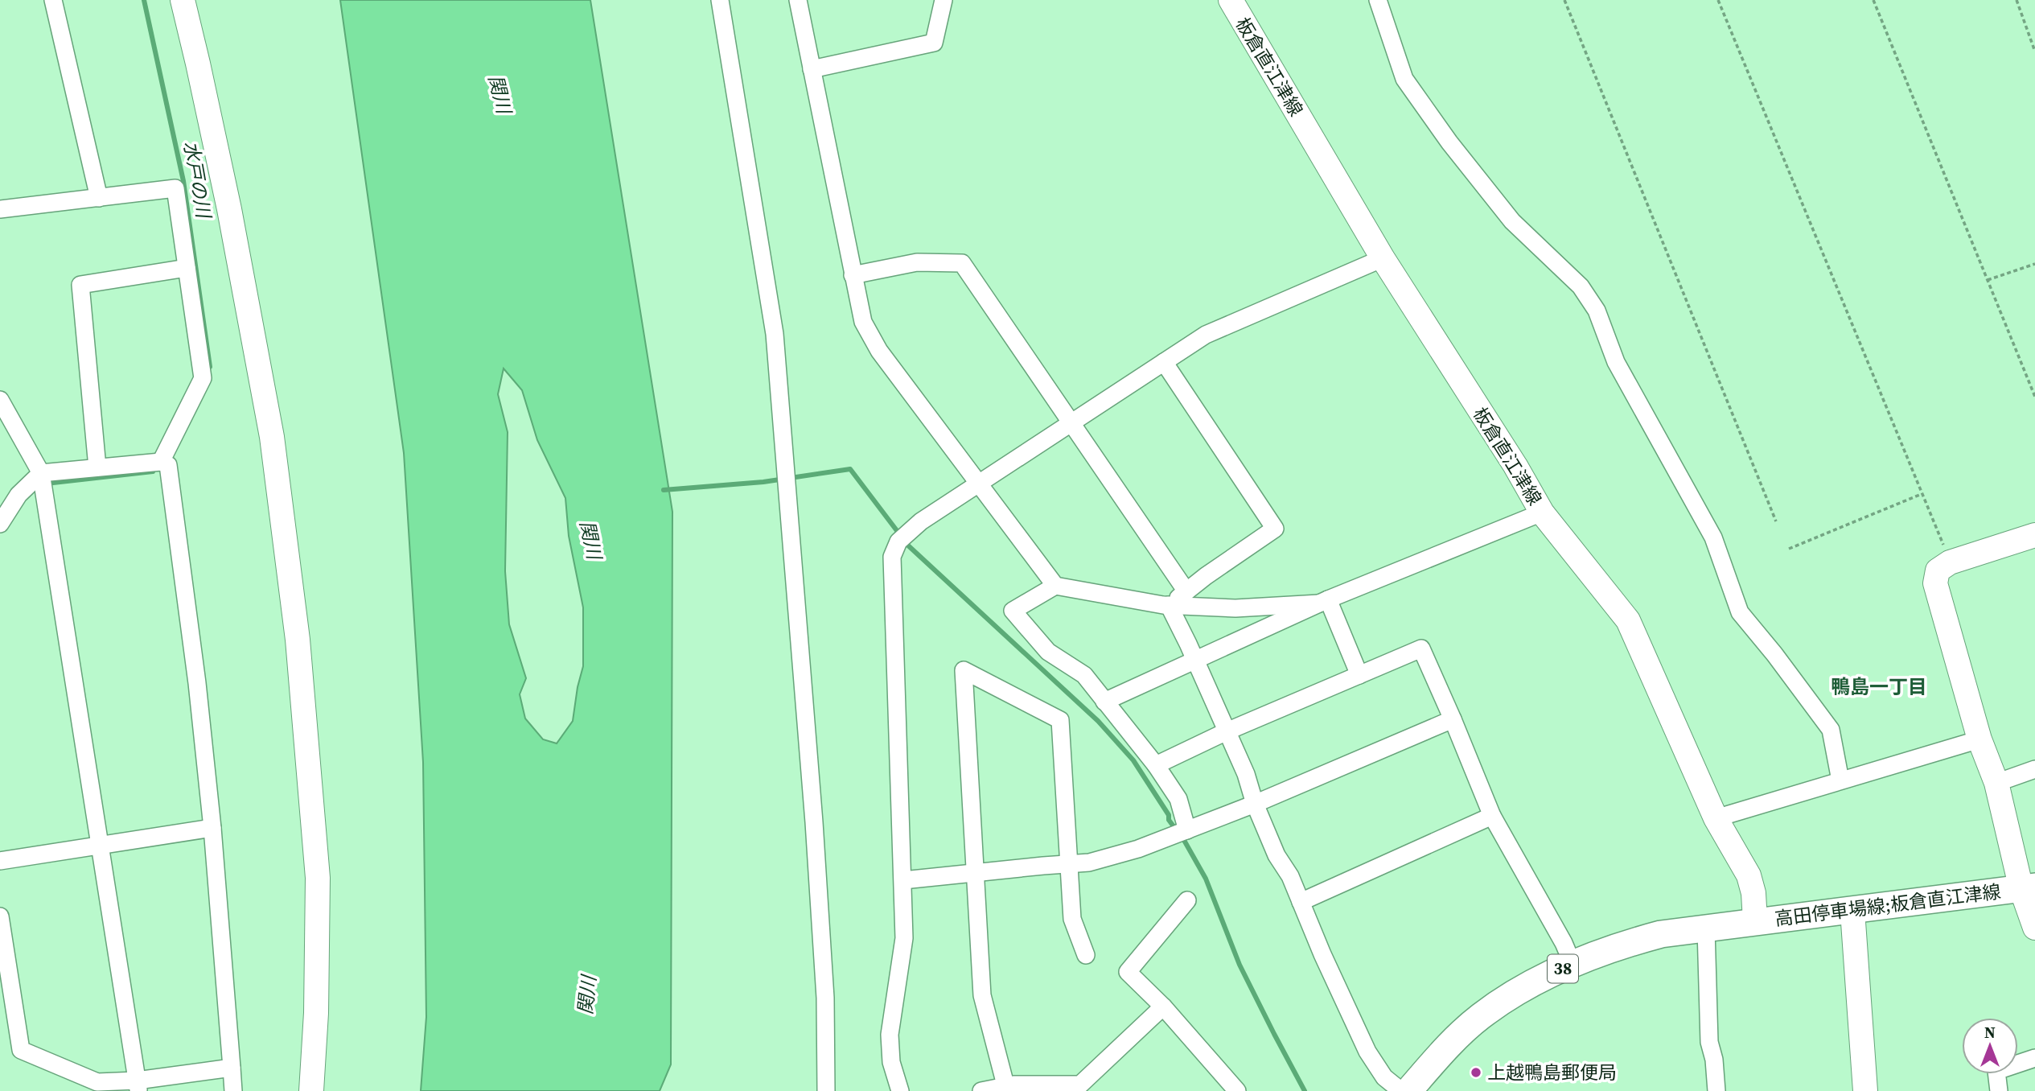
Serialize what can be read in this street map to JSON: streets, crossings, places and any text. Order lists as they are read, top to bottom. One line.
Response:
{"streets":{"main road":["高田停車場線;板倉直江津線","38"],"street":["板倉直江津線"]},"crossings":[["板倉直江津線","高田停車場線;板倉直江津線"],["板倉直江津線","38"],["高田停車場線;板倉直江津線","38"]],"districts":["鴨島一丁目"],"water":["関川","水戸の川"],"places":["上越鴨島郵便局"],"north":"top"}
